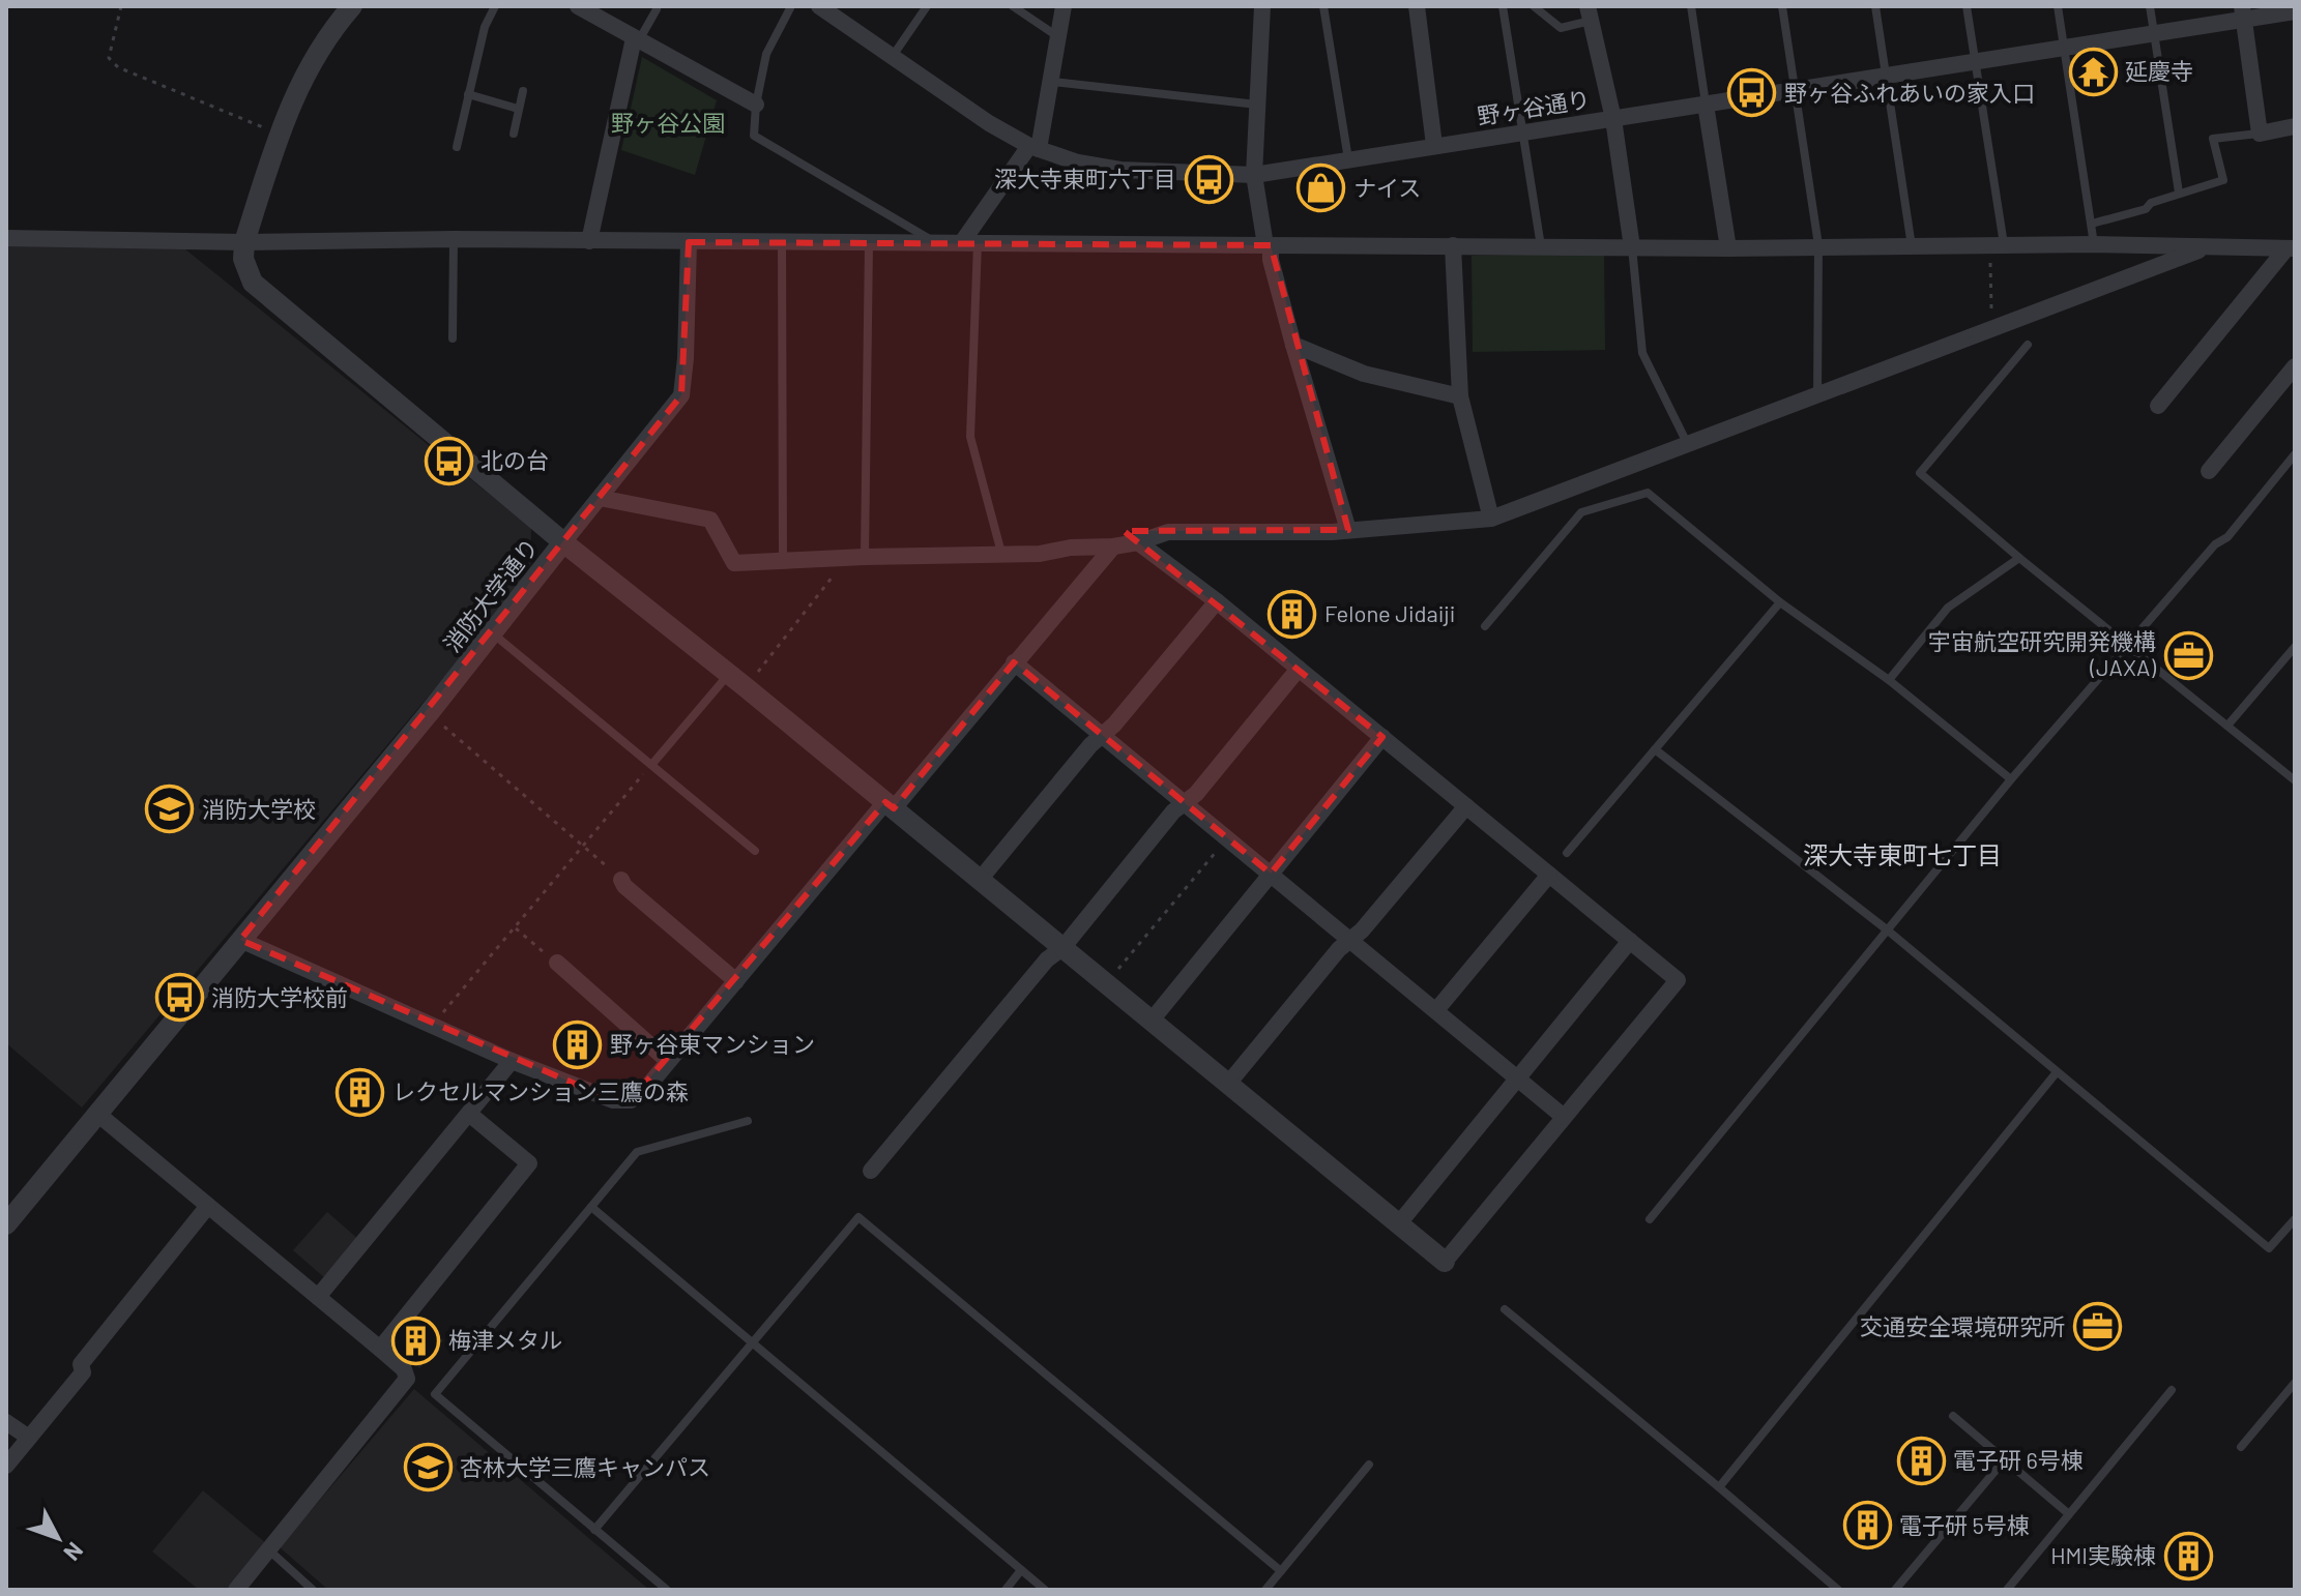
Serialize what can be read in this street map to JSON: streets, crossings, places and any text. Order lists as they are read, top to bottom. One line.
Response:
{"streets":{"street":["野ヶ谷通り","消防大学通り"]},"districts":["深大寺東町七丁目"],"parks":["野ヶ谷公園"],"places":{"temple":["延慶寺"],"bus stop":["野ヶ谷ふれあいの家入口","深大寺東町六丁目","北の台","消防大学校前"],"shop":["ナイス"],"building":["Felone Jidaiji","野ヶ谷東マンション","レクセルマンション三鷹の森","梅津メタル","電子研 6号棟","電子研 5号棟","HMI実験棟"],"office":["宇宙航空研究開発機構 (JAXA)","交通安全環境研究所"],"school or university":["消防大学校","杏林大学三鷹キャンパス"]},"north":"bottom right"}
